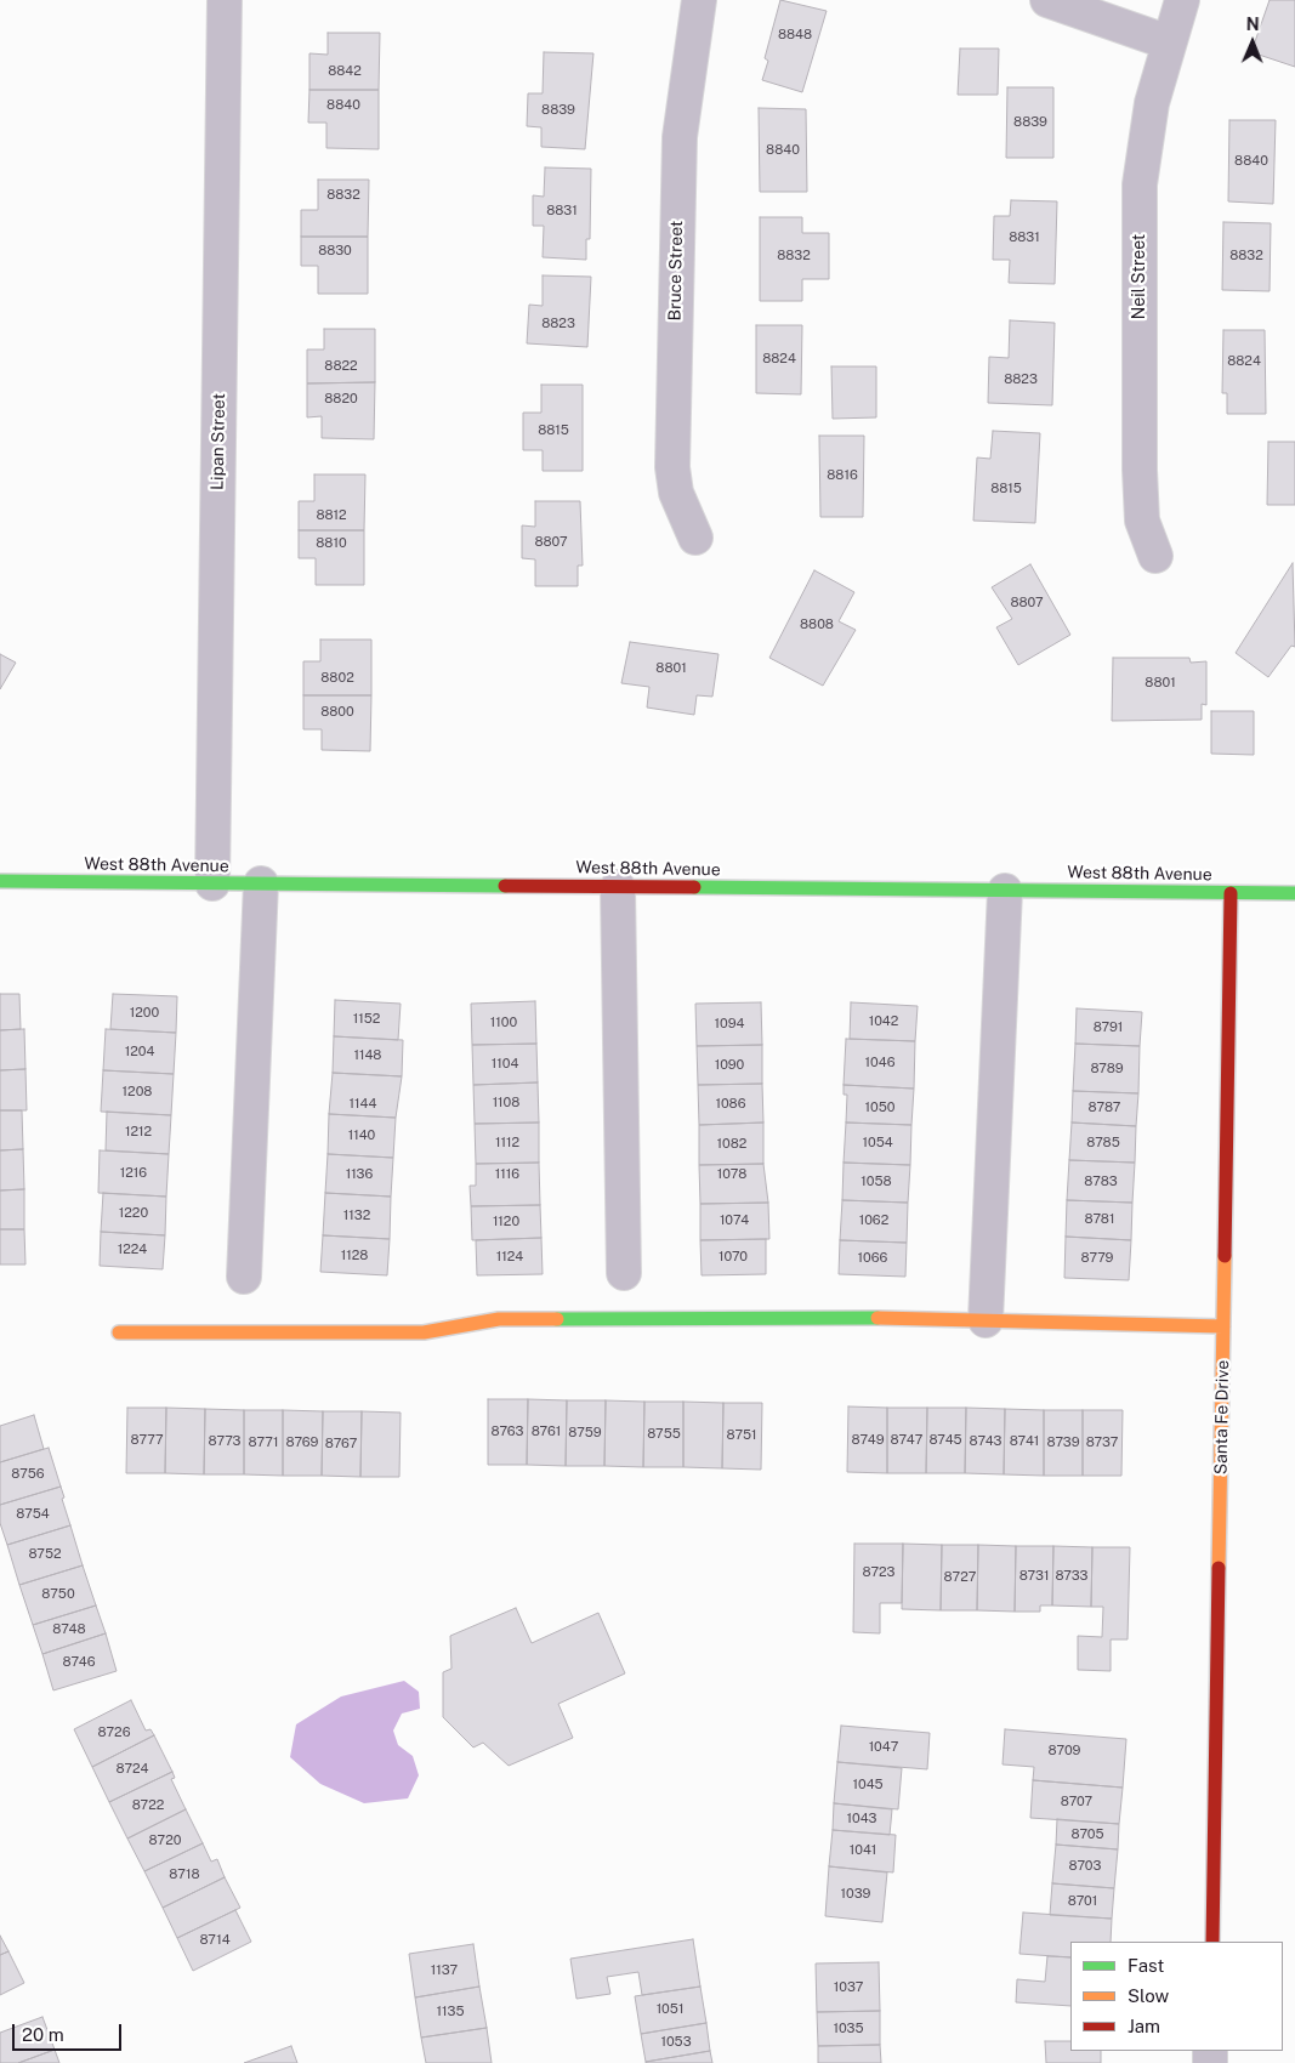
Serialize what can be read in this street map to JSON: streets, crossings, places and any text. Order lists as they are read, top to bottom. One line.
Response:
{"streets":{"street":["Bruce Street","Neil Street","Lipan Street","West 88th Avenue","Santa Fe Drive"]},"crossings":[["Lipan Street","West 88th Avenue"],["West 88th Avenue","Santa Fe Drive"]],"house_numbers":["8848","8842","8840","8839","8839","8840","8840","8832","8831","8831","8830","8832","8832","8823","8824","8824","8822","8823","8820","8815","8816","8815","8812","8807","8810","8807","8808","8801","8802","8801","8800","1200","1152","1042","1100","1094","8791","1204","1148","1046","1104","1090","8789","1208","1108","1144","1086","1050","8787","1212","1140","1112","1054","8785","1082","1216","1136","1116","1078","1058","8783","1220","1132","8781","1074","1062","1120","1224","1128","1124","1070","1066","8779","8763","8761","8759","8755","8751","8777","8749","8747","8745","8773","8743","8741","8771","8769","8739","8737","8767","8756","8754","8752","8723","8731","8733","8727","8750","8748","8746","8726","1047","8709","8724","1045","8707","8722","1043","8705","8720","1041","8703","8718","1039","8701","8714","1137","1037","1051","1135","1035","1053"],"legend":["Fast","Slow","Jam"],"scale_bar":"20 m","north":"top"}
